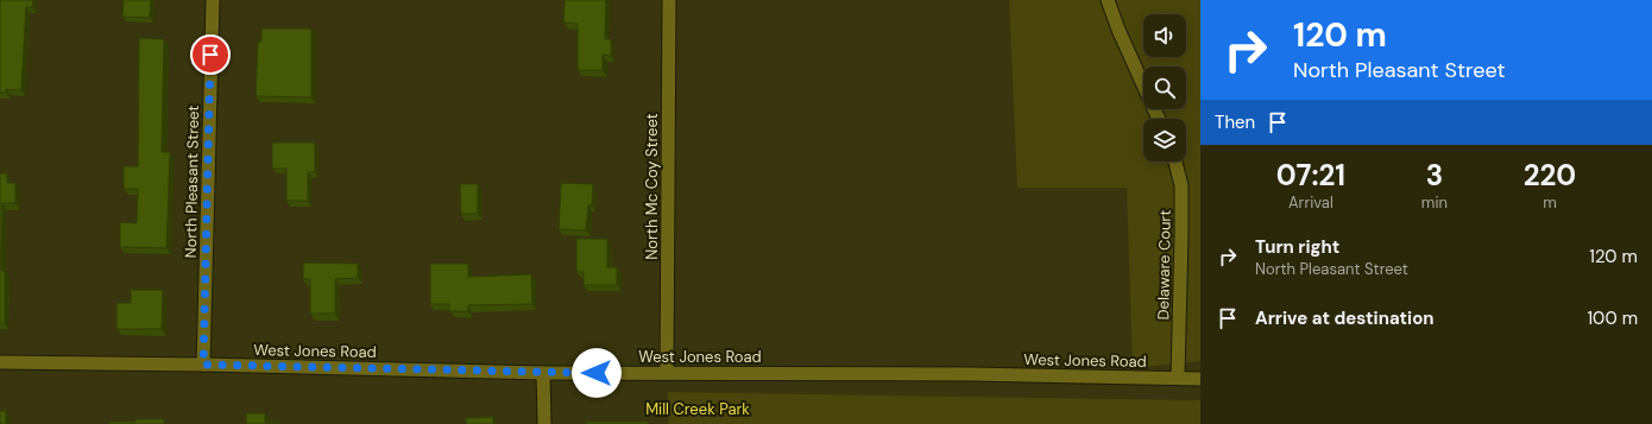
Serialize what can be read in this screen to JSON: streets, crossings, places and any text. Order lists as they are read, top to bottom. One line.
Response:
{"streets":{"street":["North Pleasant Street","North Mc Coy Street","Delaware Court","West Jones Road"]},"crossings":[["North Pleasant Street","West Jones Road"],["North Mc Coy Street","West Jones Road"],["Delaware Court","West Jones Road"]],"parks":["Mill Creek Park"],"page":{"turn":["120 m","North Pleasant Street"],"then":"Then","eta":["07:21","Arrival","3","min","220","m"],"list":[{"name":"Turn right","note":"North Pleasant Street","value":"120 m"},{"name":"Arrive at destination","value":"100 m"}]}}
